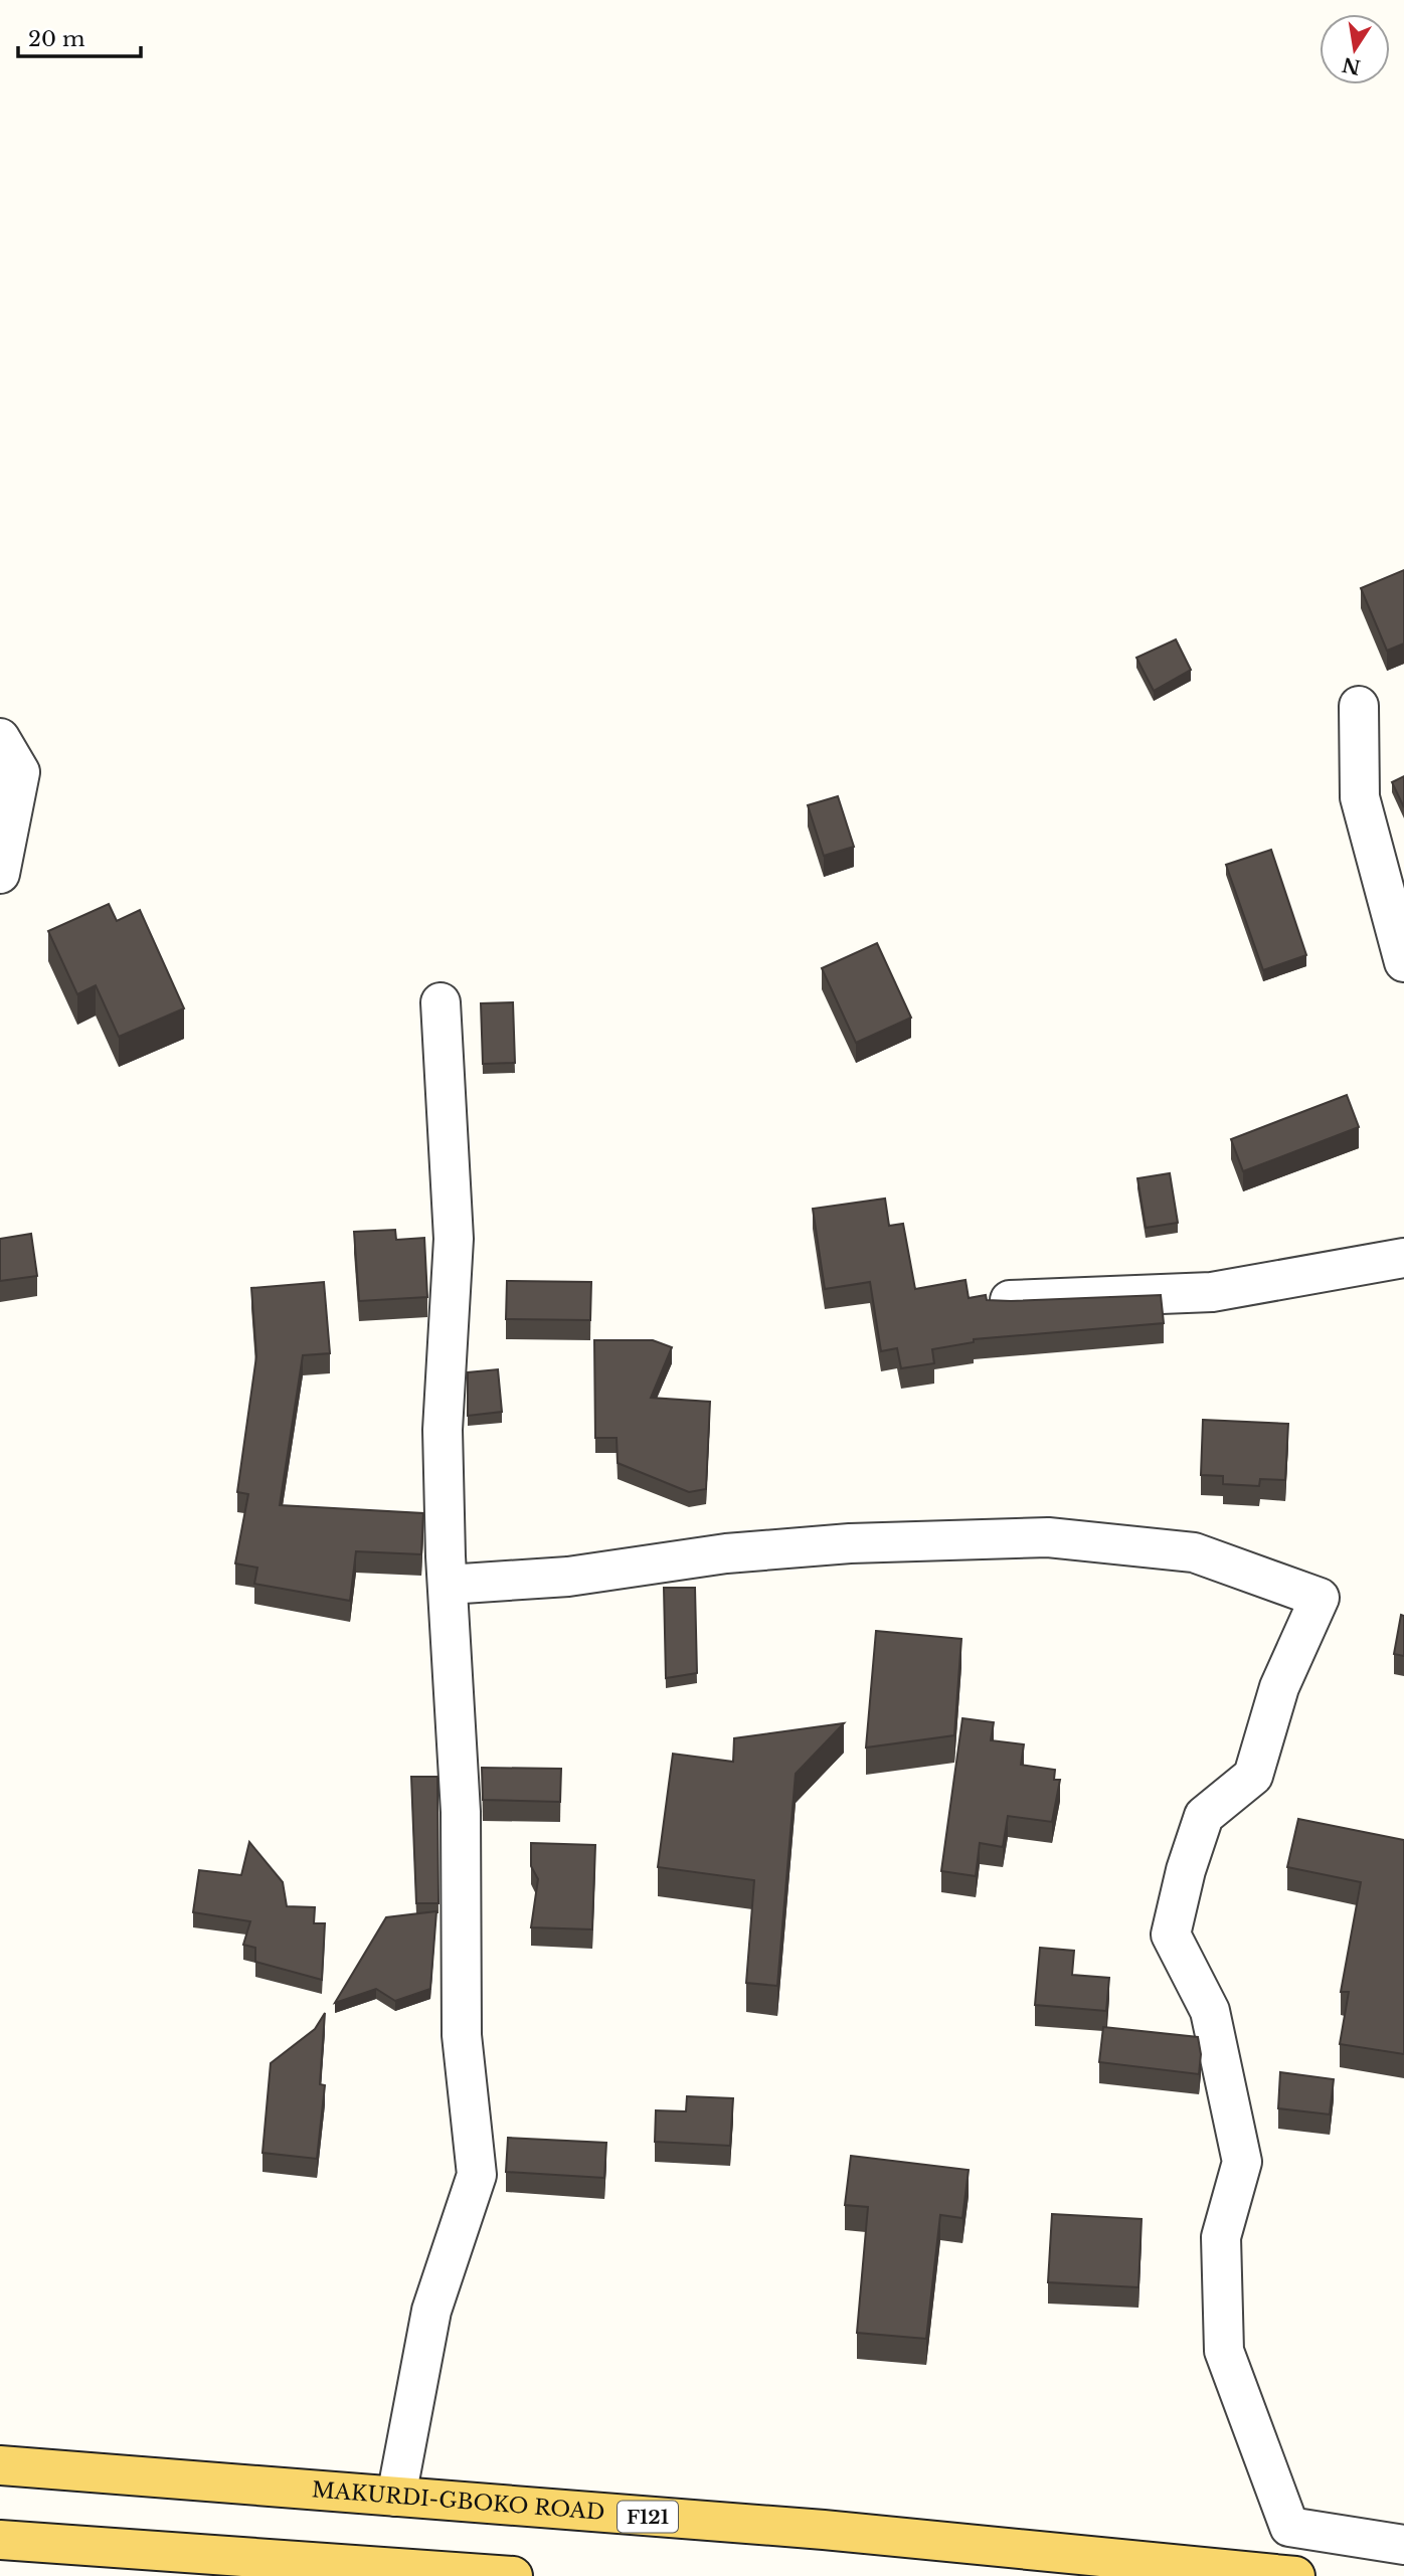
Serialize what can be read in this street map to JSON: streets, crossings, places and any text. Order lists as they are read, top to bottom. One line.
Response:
{"streets":{"main road":["MAKURDI-GBOKO ROAD","F121"]},"scale_bar":"20 m","north":"bottom"}
